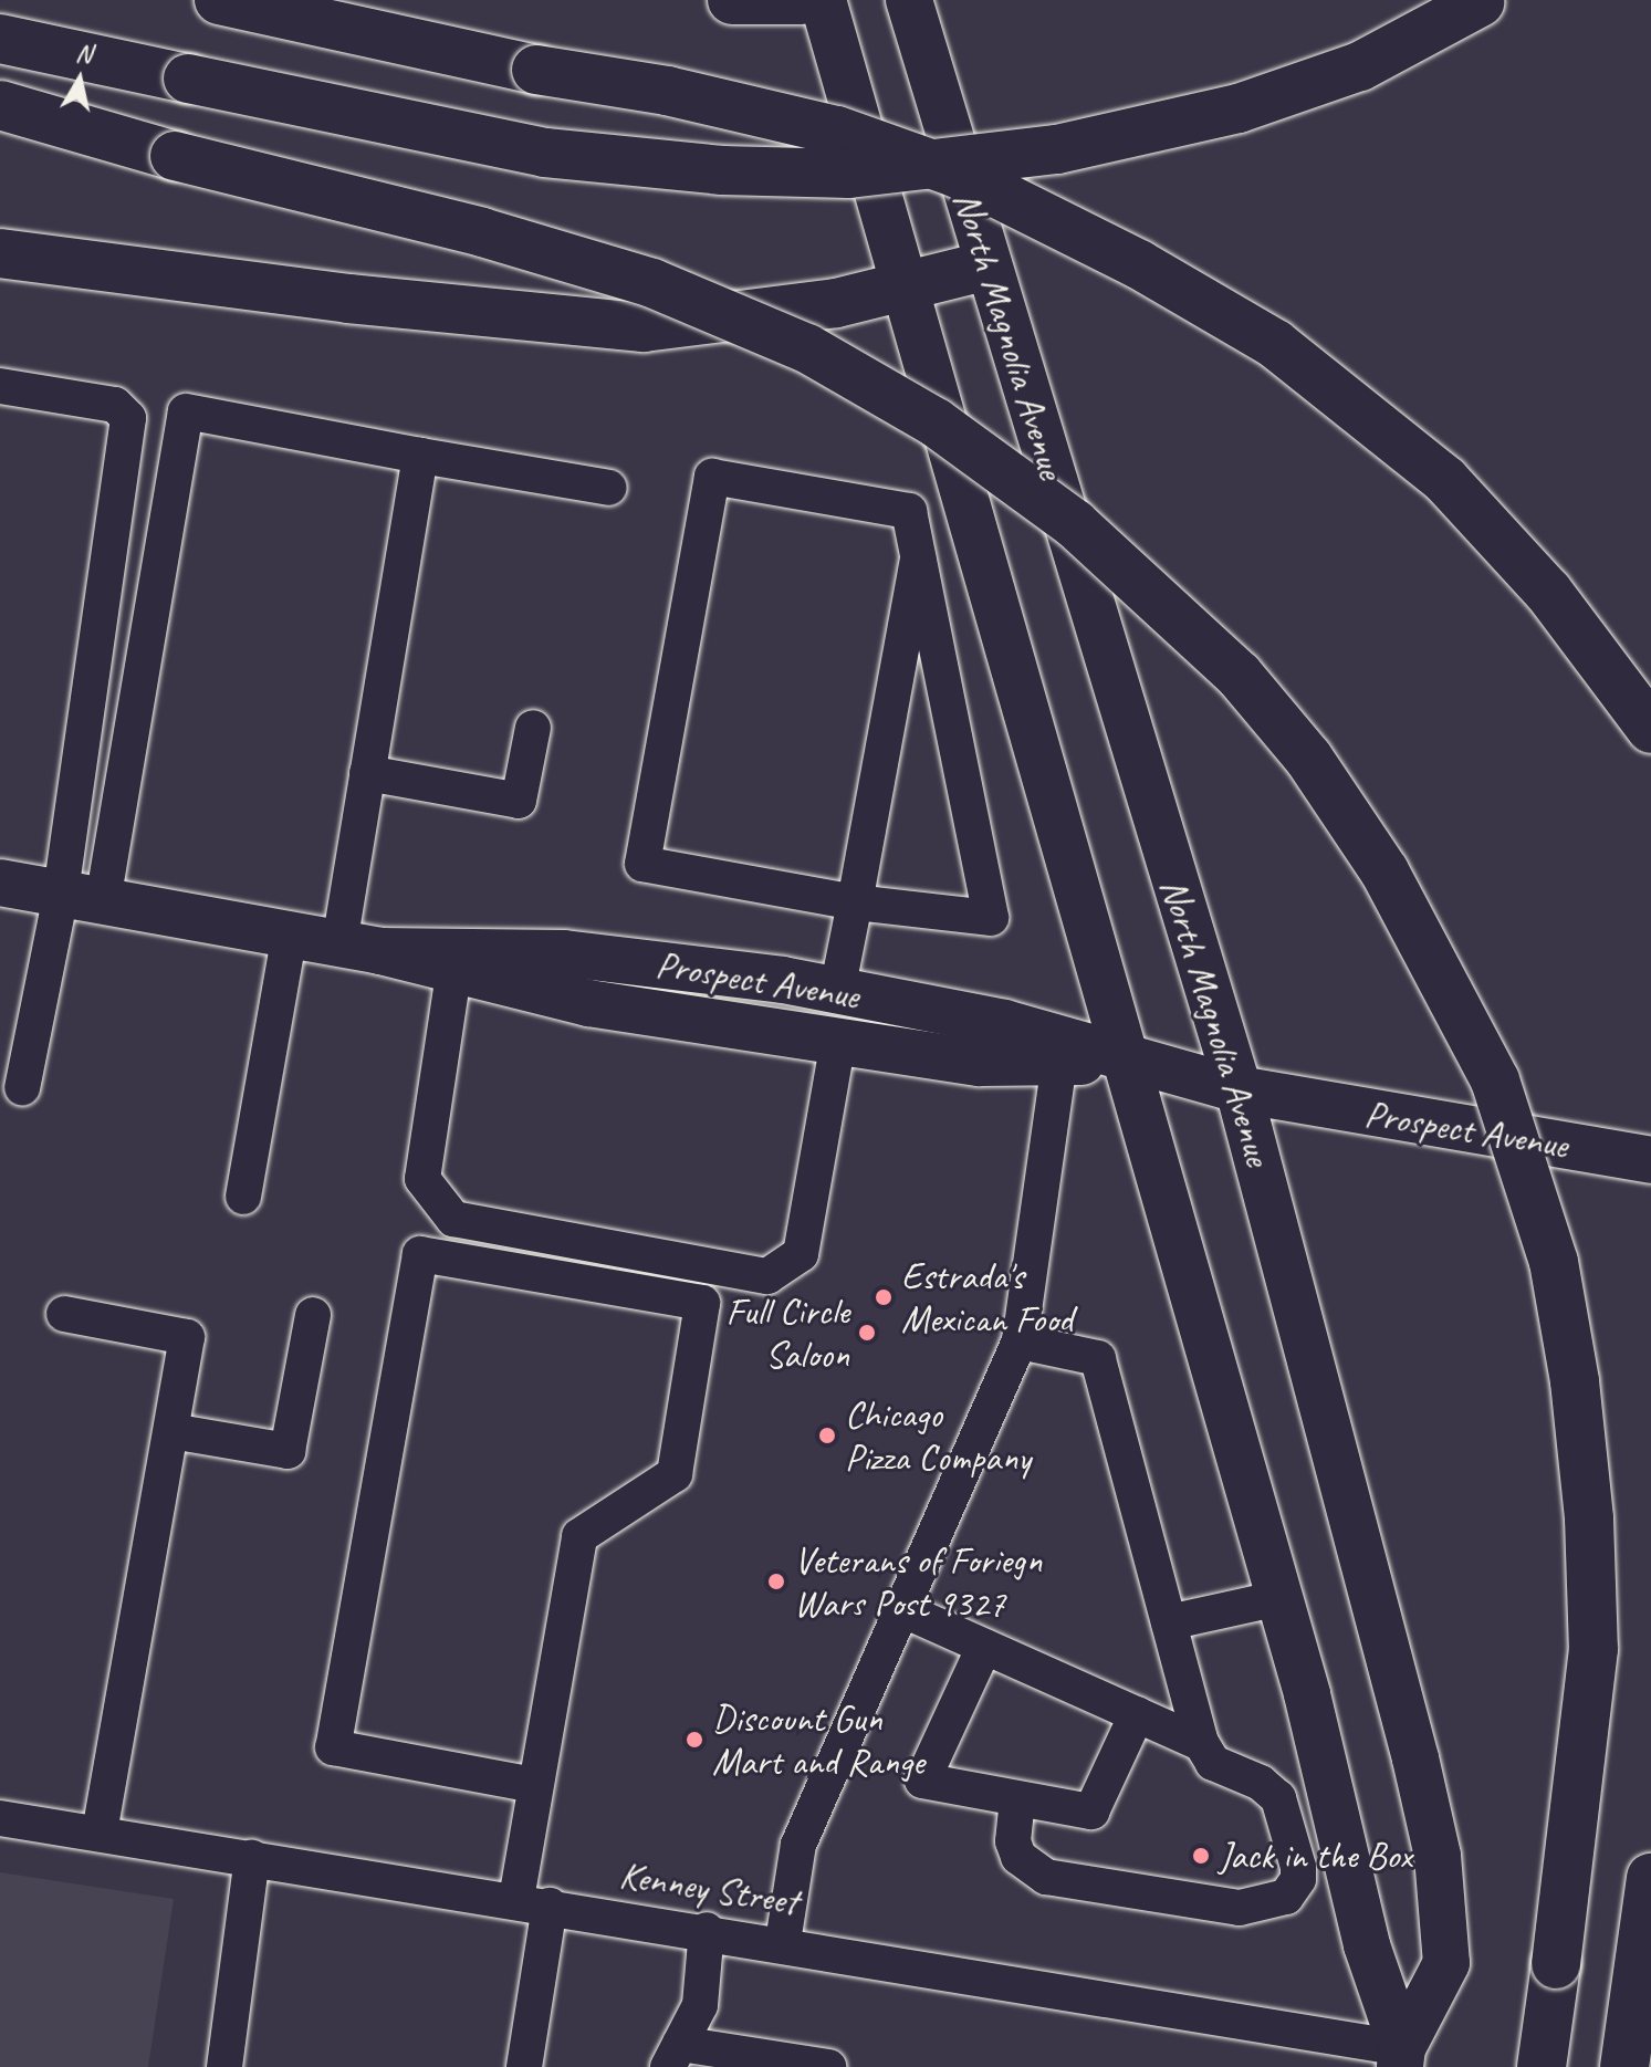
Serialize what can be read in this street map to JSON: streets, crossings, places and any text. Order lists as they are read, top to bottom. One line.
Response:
{"streets":{"main road":["North Magnolia Avenue","Prospect Avenue"],"street":["Kenney Street"]},"crossings":[["North Magnolia Avenue","Prospect Avenue"],["North Magnolia Avenue","Kenney Street"]],"places":["Estrada's Mexican Food","Full Circle Saloon","Chicago Pizza Company","Veterans of Foriegn Wars Post 9327","Discount Gun Mart and Range","Jack in the Box"],"north":"top"}
